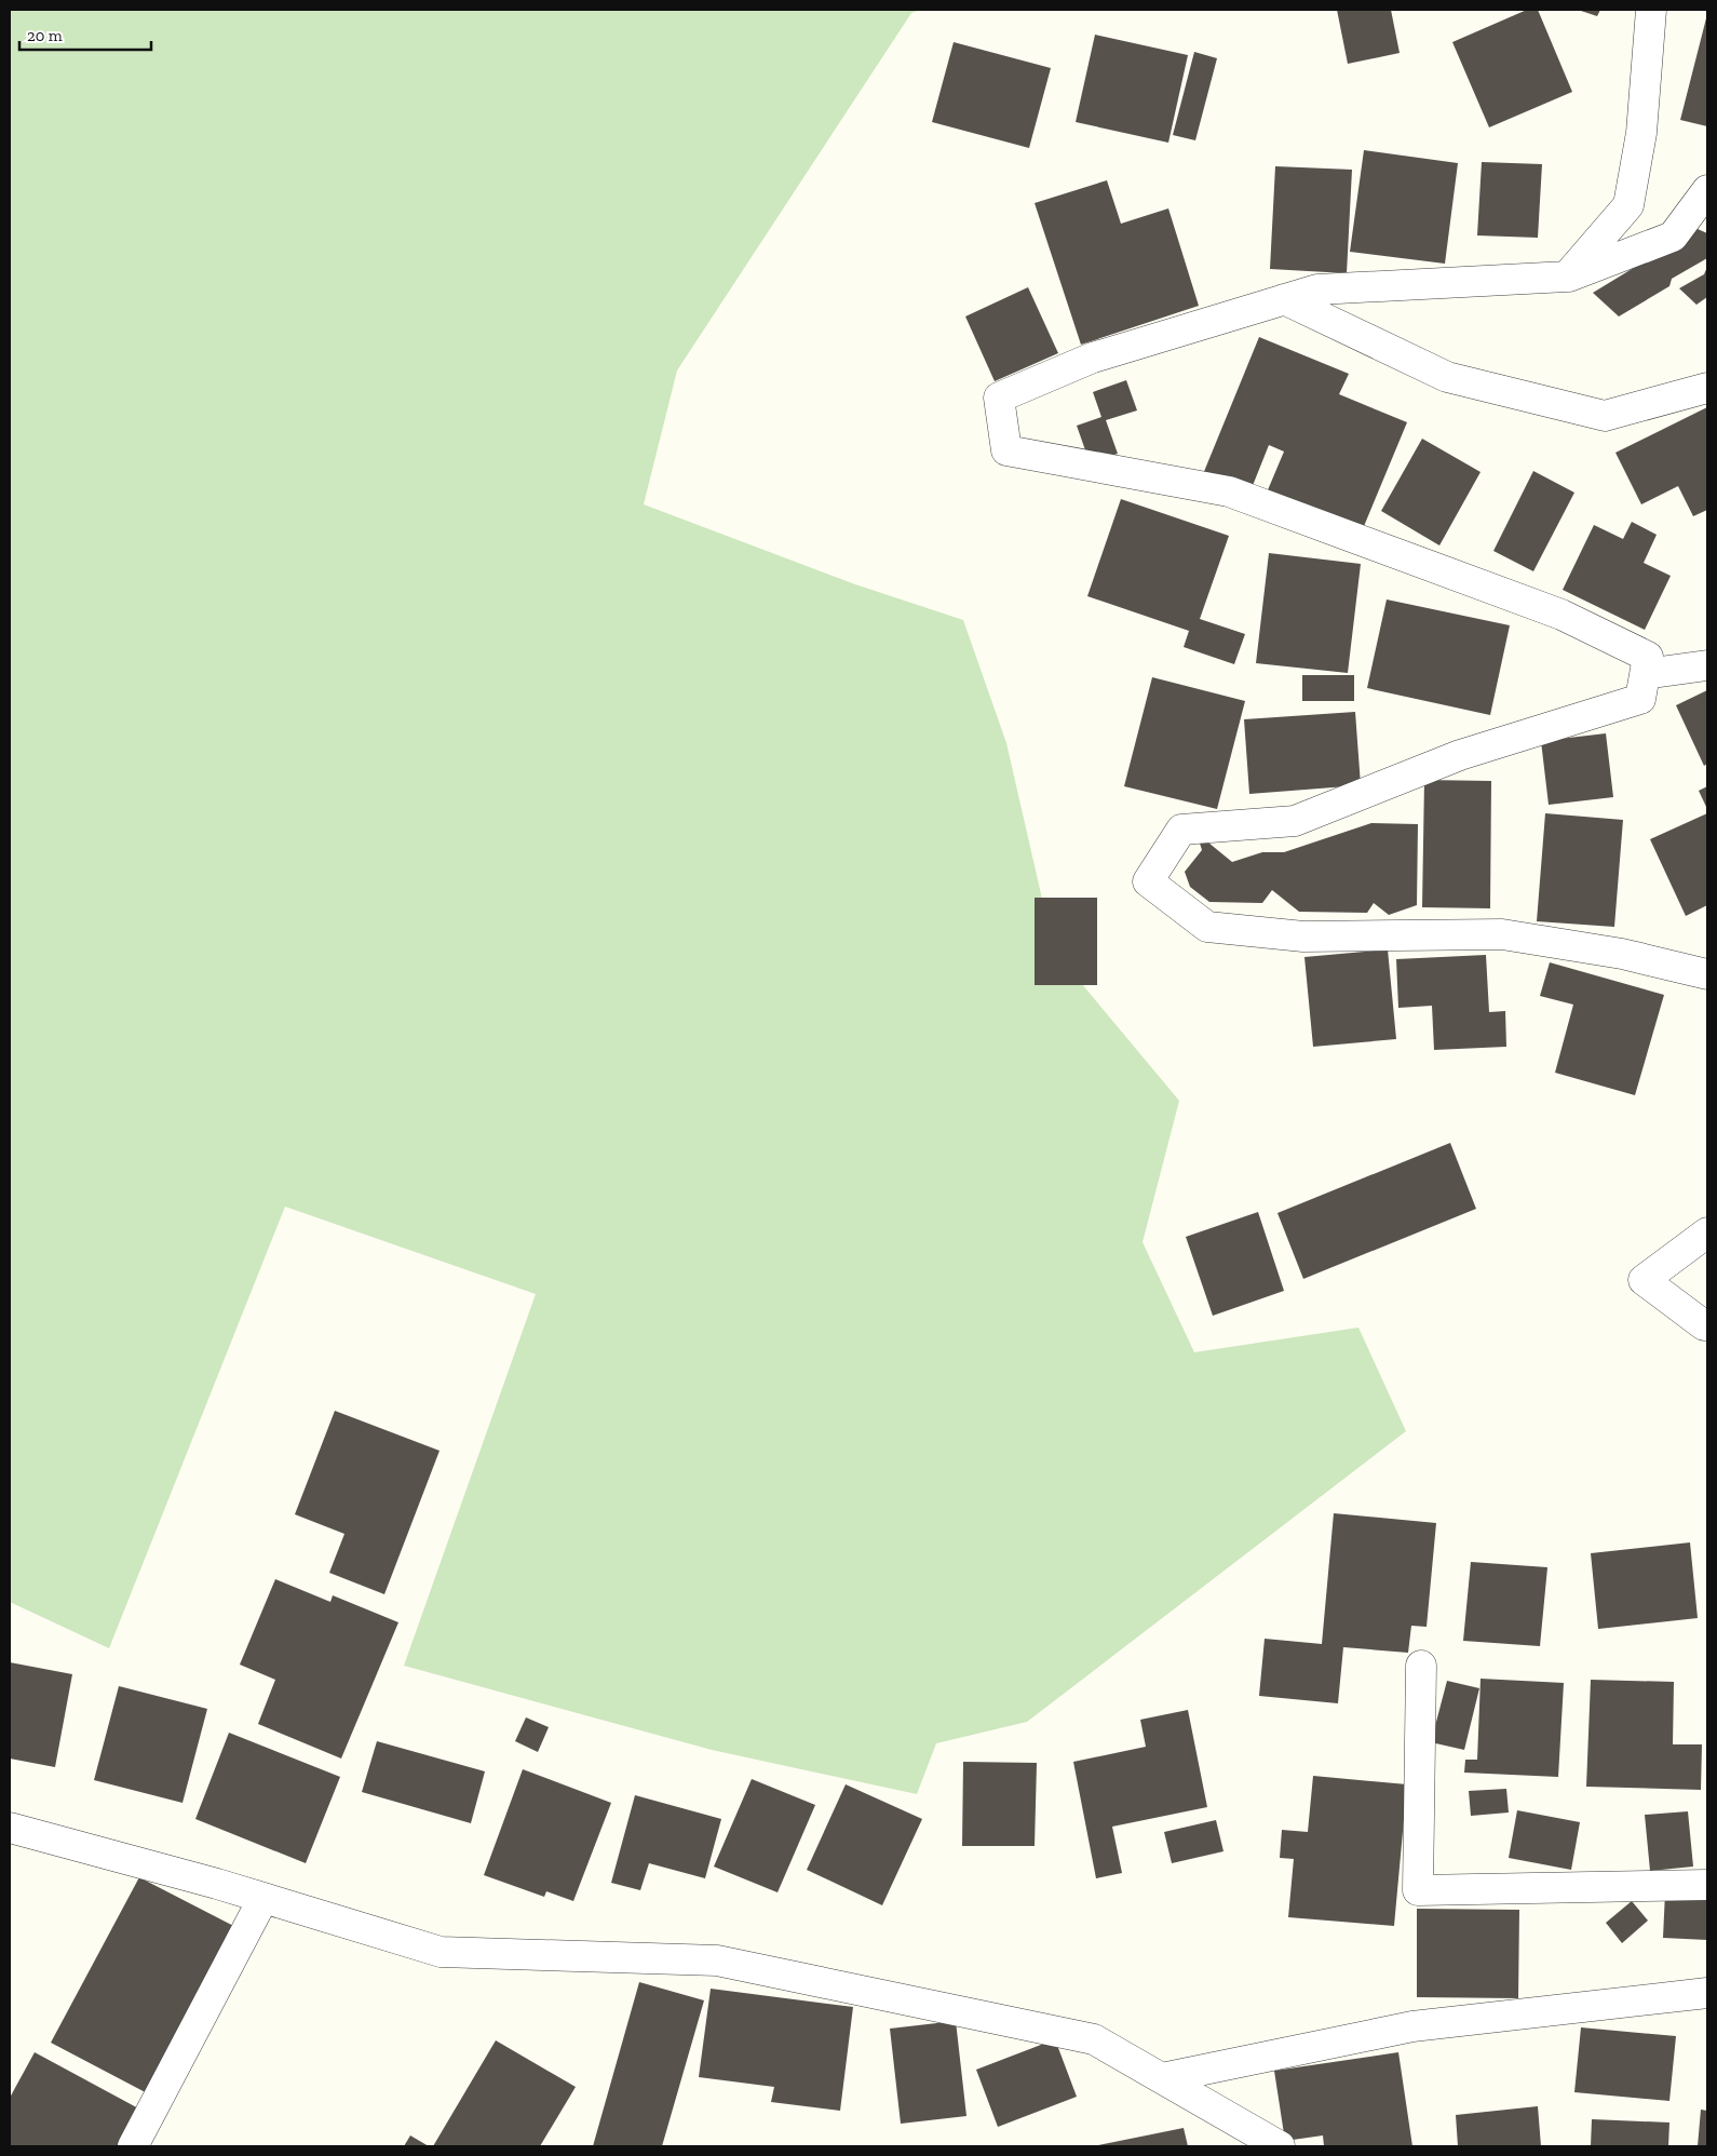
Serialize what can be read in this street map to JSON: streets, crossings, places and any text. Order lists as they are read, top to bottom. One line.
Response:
{"scale_bar":"20 m"}
